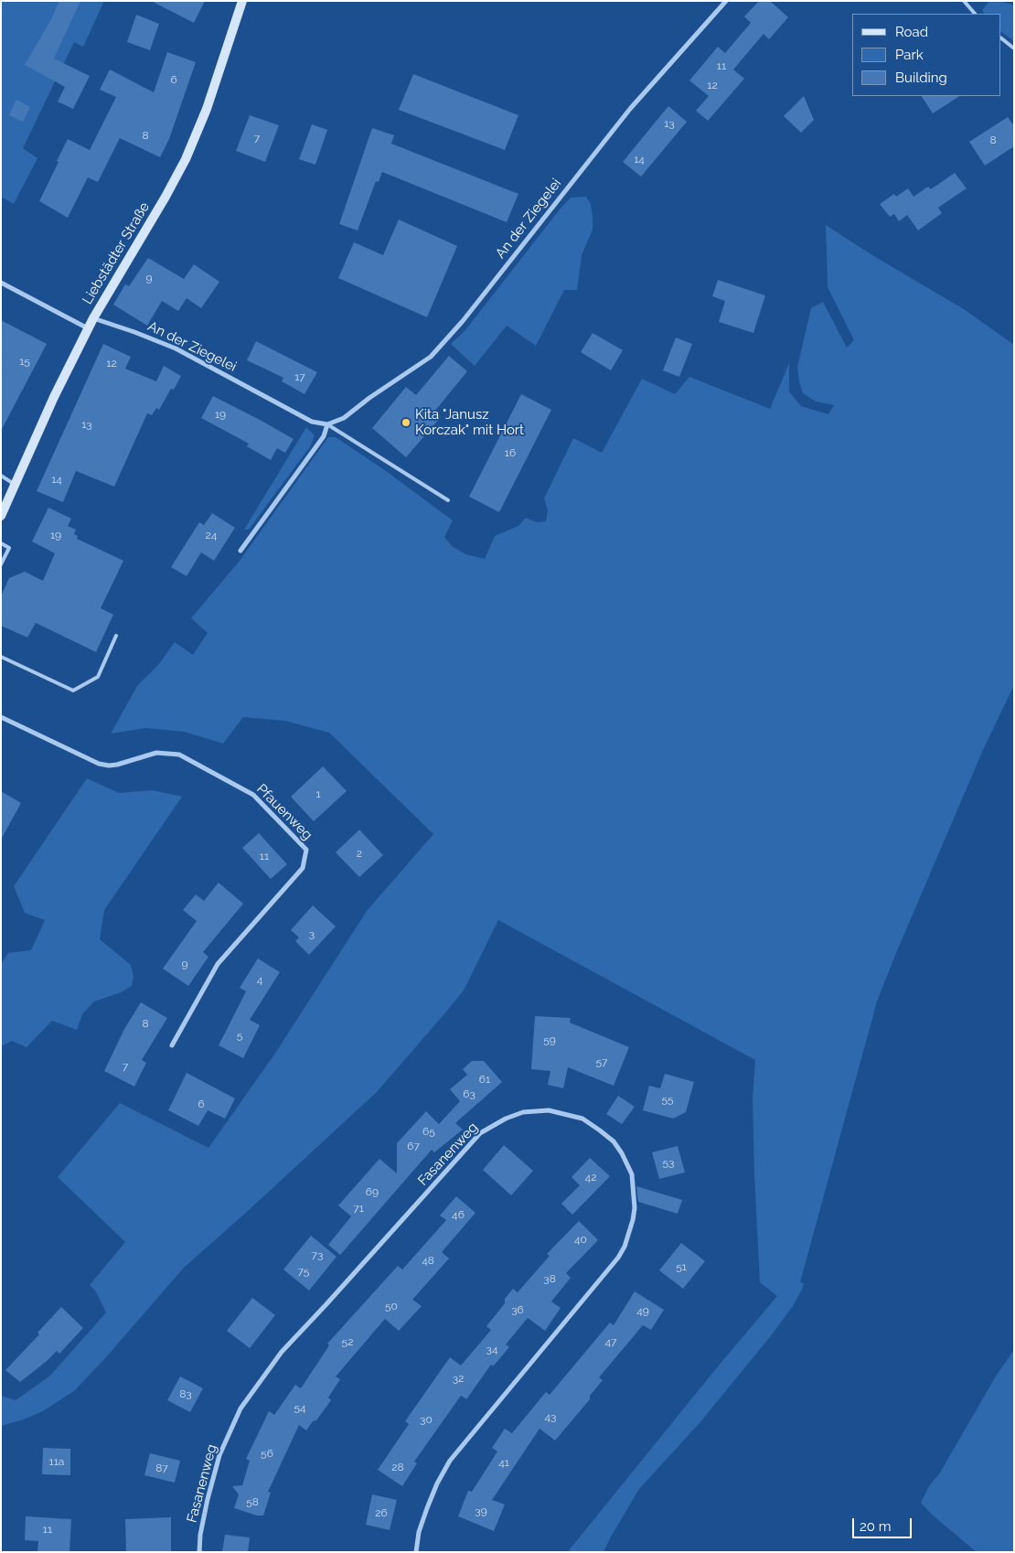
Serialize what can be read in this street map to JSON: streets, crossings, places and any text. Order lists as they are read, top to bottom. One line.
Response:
{"streets":{"main road":["Liebstädter Straße"],"street":["An der Ziegelei","Pfauenweg","Fasanenweg"]},"crossings":[["An der Ziegelei","Liebstädter Straße"]],"places":["Kita \"Janusz Korczak\" mit Hort"],"house_numbers":["11","6","12","13","8","7","8","14","9","15","12","17","19","13","16","14","19","24","1","2","11","3","9","4","8","5","59","57","7","61","63","55","6","65","67","53","42","69","71","46","40","73","48","51","75","38","50","36","49","52","47","34","32","83","54","43","30","56","11a","41","28","87","58","39","26","11"],"legend":["Road","Park","Building"],"scale_bar":"20 m"}
